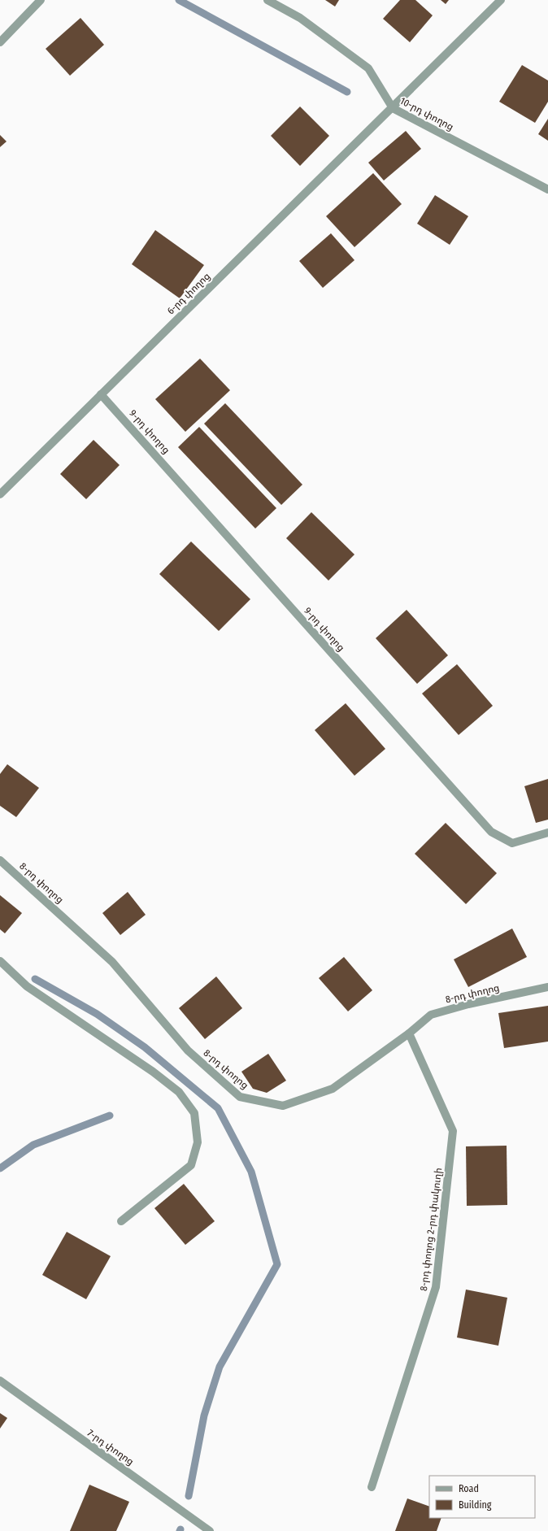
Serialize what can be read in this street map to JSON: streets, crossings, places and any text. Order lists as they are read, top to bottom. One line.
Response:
{"streets":{"street":["10-րդ փողոց","6-րդ փողոց","9-րդ փողոց","8-րդ փողոց","8-րդ փողոց 2-րդ փակուղի","7-րդ փողոց"]},"crossings":[["10-րդ փողոց","6-րդ փողոց"],["6-րդ փողոց","9-րդ փողոց"],["8-րդ փողոց","8-րդ փողոց 2-րդ փակուղի"]],"legend":["Road","Building"]}
